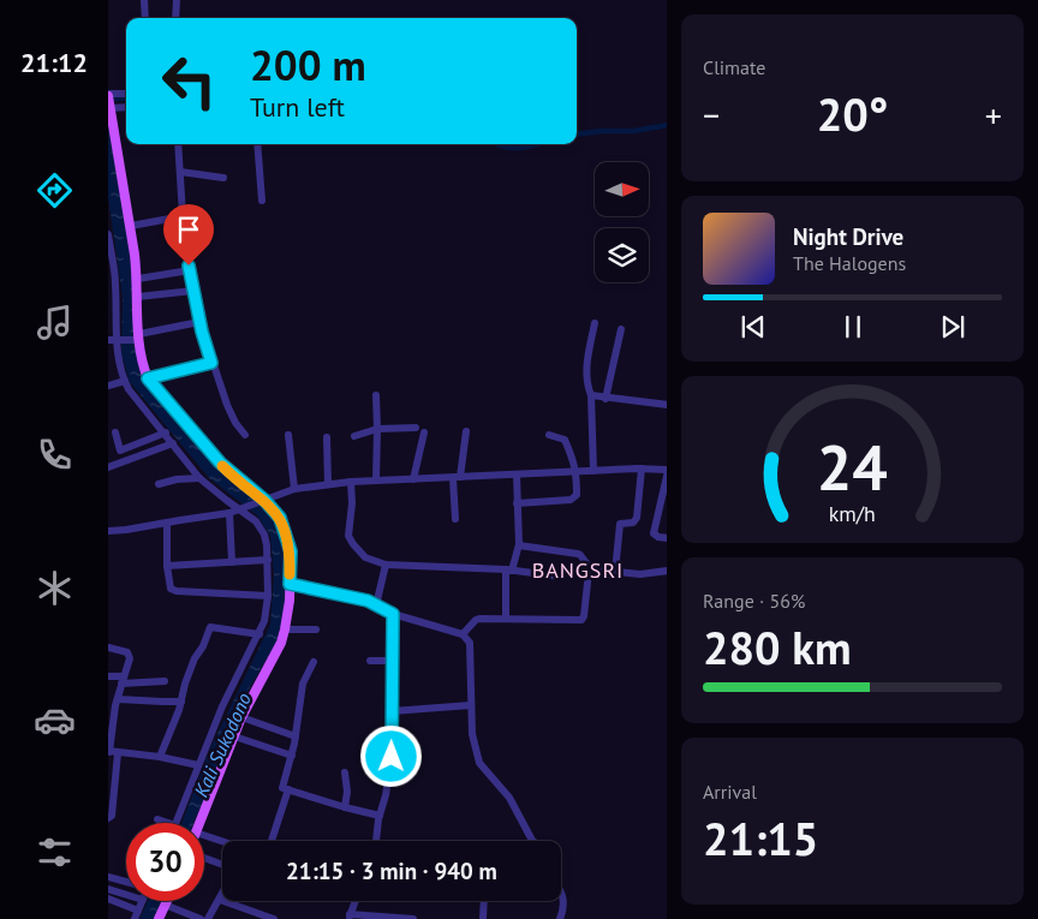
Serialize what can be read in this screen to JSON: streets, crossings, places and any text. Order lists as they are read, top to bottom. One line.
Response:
{"districts":["BANGSRI"],"water":["Kali Sukodono"],"north":"right","page":{"tabs":"21:12","tile":["Climate",["Range · 56%","280 km"],["Arrival","21:15"]],"turn":["200 m","Turn left"],"heat":["−","20°","+"],"song":["Night Drive","The Halogens"],"limit":"30","trip":"21:15 · 3 min · 940 m","gauge":["24","km/h"]}}
